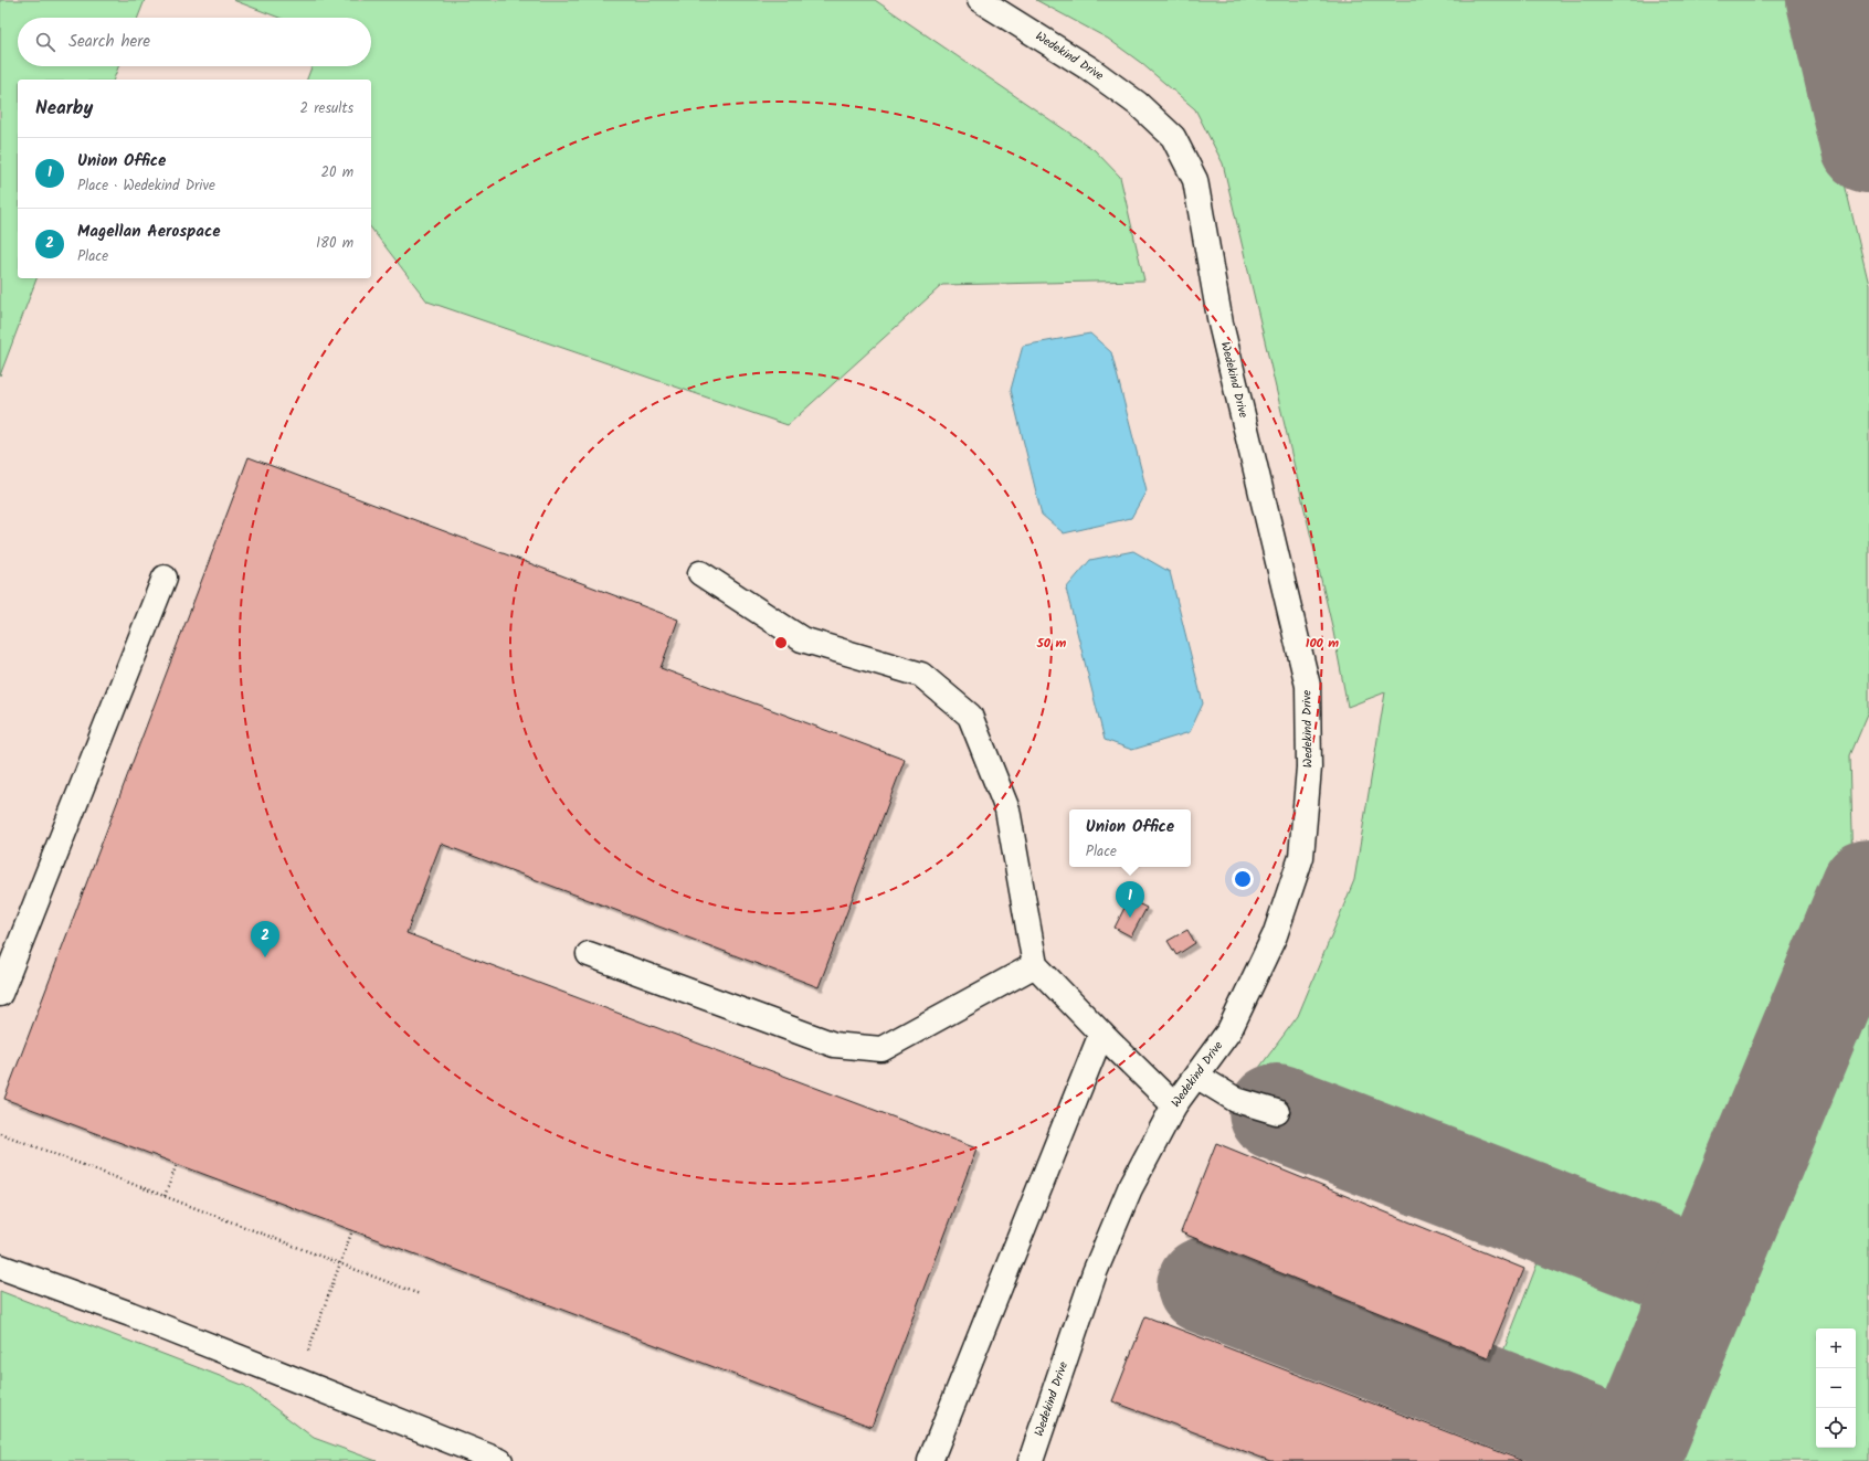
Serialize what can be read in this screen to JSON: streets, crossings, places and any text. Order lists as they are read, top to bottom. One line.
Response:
{"streets":{"street":["Wedekind Drive"]},"page":{"search":"Search here","heading":["Nearby","2 results"],"list":[{"mark":"1","name":"Union Office","note":"Place · Wedekind Drive","value":"20 m"},{"mark":"2","name":"Magellan Aerospace","note":"Place","value":"180 m"}],"popup":["Union Office","Place"],"pins":["1","2"],"map_buttons":["+","−"]},"rings":["50 m","100 m"]}
